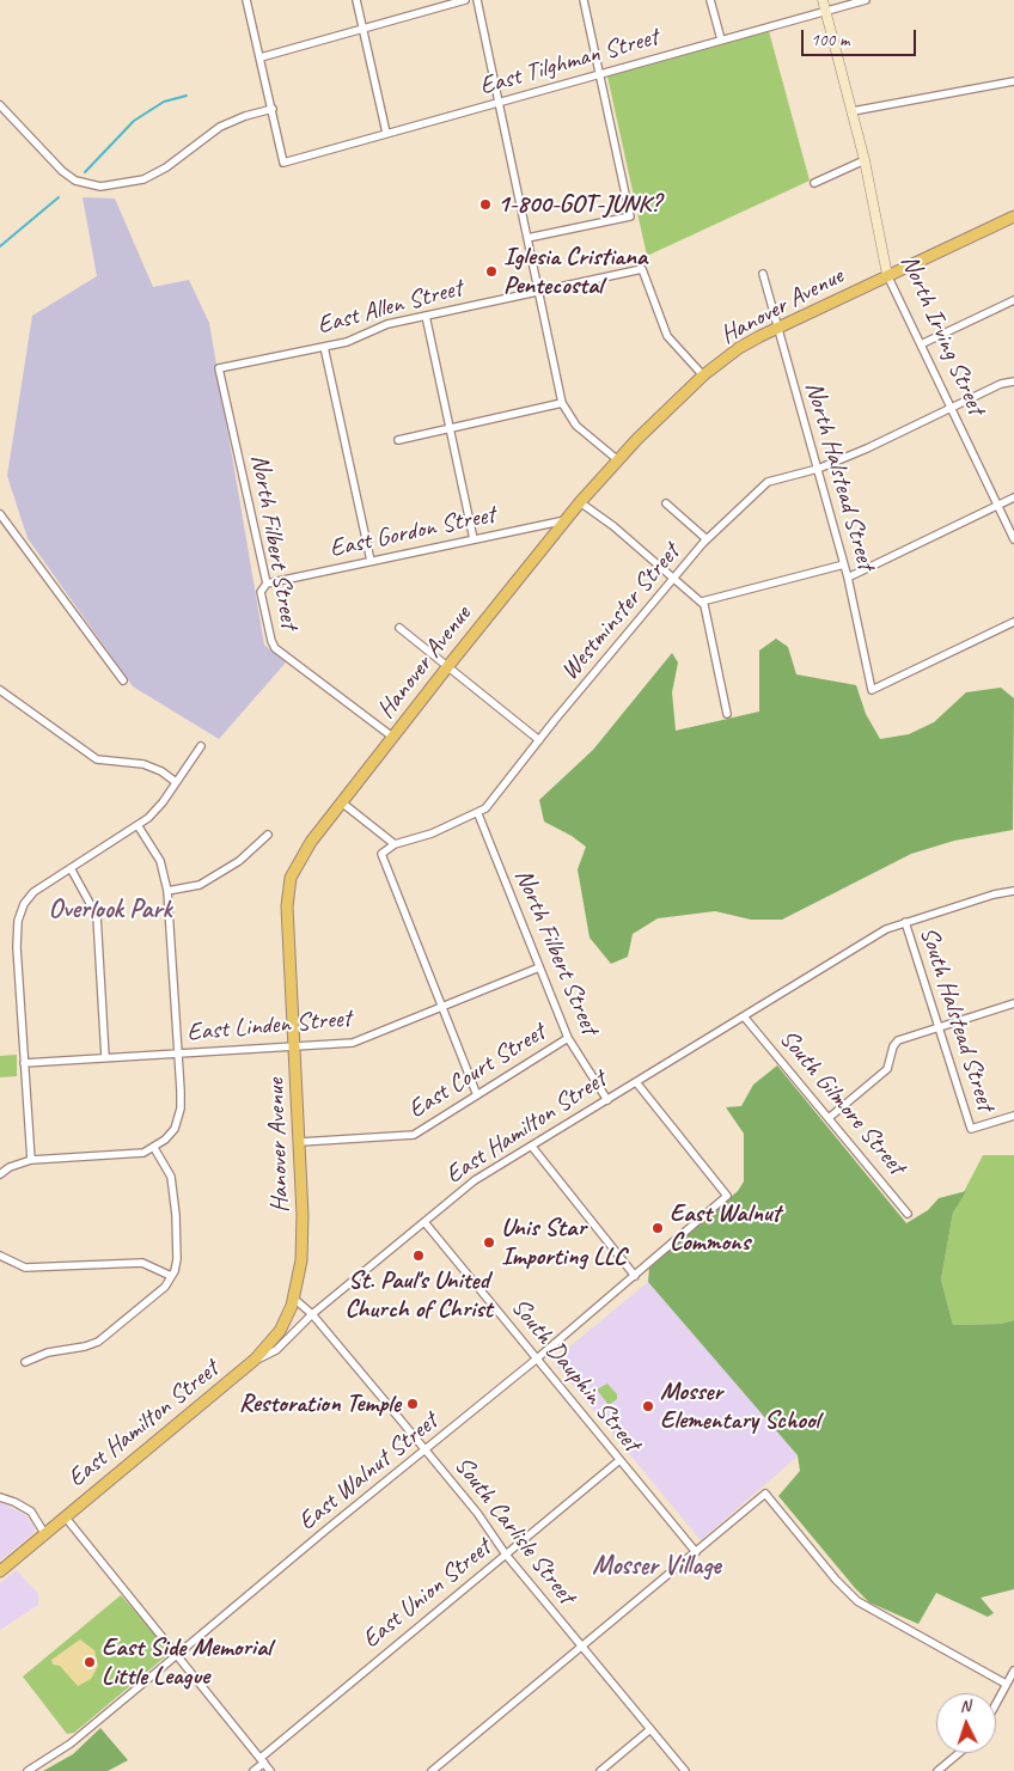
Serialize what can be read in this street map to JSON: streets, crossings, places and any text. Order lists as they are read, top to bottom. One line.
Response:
{"streets":{"main road":["Hanover Avenue","North Irving Street","East Hamilton Street"],"street":["East Tilghman Street","East Allen Street","North Halstead Street","East Gordon Street","North Filbert Street","Westminster Street","South Halstead Street","East Linden Street","East Court Street","South Gilmore Street","South Dauphin Street","East Walnut Street","South Carlisle Street","East Union Street"]},"crossings":[["East Tilghman Street","North Irving Street"],["Hanover Avenue","East Allen Street"],["Hanover Avenue","North Irving Street"],["Hanover Avenue","North Halstead Street"],["Hanover Avenue","East Gordon Street"],["Hanover Avenue","North Filbert Street"],["Hanover Avenue","East Linden Street"],["Hanover Avenue","East Court Street"],["Hanover Avenue","East Hamilton Street"],["Hanover Avenue","South Carlisle Street"],["East Allen Street","North Filbert Street"],["North Halstead Street","Westminster Street"],["East Gordon Street","North Filbert Street"],["North Filbert Street","Westminster Street"],["North Filbert Street","East Linden Street"],["North Filbert Street","East Court Street"],["North Filbert Street","East Hamilton Street"],["South Halstead Street","East Hamilton Street"],["South Gilmore Street","East Hamilton Street"],["East Hamilton Street","South Dauphin Street"],["East Hamilton Street","East Walnut Street"],["East Hamilton Street","South Carlisle Street"],["South Dauphin Street","East Walnut Street"],["South Dauphin Street","East Union Street"],["East Walnut Street","South Carlisle Street"],["South Carlisle Street","East Union Street"]],"districts":["Overlook Park","Mosser Village"],"places":["1-800-GOT-JUNK?","Iglesia Cristiana Pentecostal","East Walnut Commons","Unis Star Importing LLC","St. Paul's United Church of Christ","Restoration Temple","Mosser Elementary School","East Side Memorial Little League"],"scale_bar":"100 m","north":"top"}
